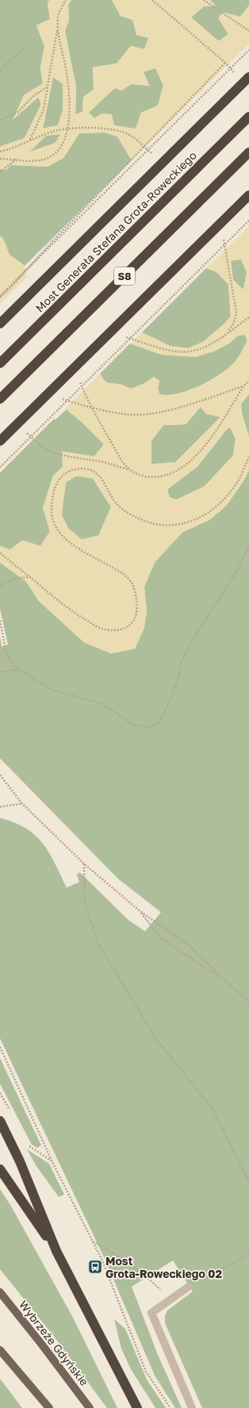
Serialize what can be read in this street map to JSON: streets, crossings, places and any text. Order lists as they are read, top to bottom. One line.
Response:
{"streets":{"highway":["Most Generała Stefana Grota-Roweckiego","S8"],"main road":["Wybrzeże Gdyńskie"]},"places":{"bus stop":["Most Grota-Roweckiego 02"]}}
